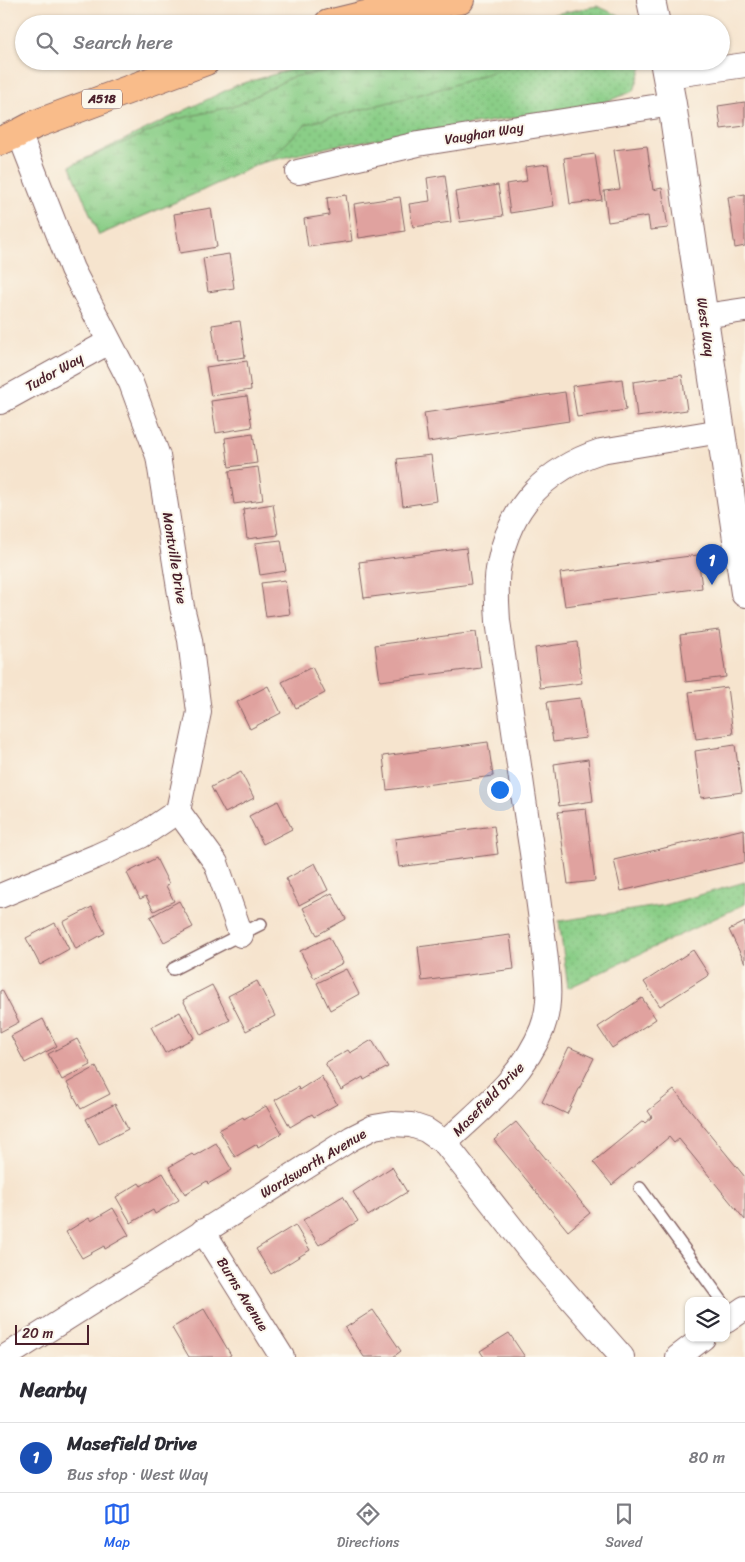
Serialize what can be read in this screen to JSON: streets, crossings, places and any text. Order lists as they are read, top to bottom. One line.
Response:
{"streets":{"highway":["A518"],"street":["Vaughan Way","West Way","Tudor Way","Montville Drive","Masefield Drive","Wordsworth Avenue","Burns Avenue"]},"crossings":[["A518","Montville Drive"],["Vaughan Way","West Way"],["West Way","Masefield Drive"],["Tudor Way","Montville Drive"],["Masefield Drive","Wordsworth Avenue"],["Wordsworth Avenue","Burns Avenue"]],"scale_bar":"20 m","page":{"search":"Search here","pins":"1","scale":"20 m","heading":"Nearby","list":[{"mark":"1","name":"Masefield Drive","note":"Bus stop · West Way","value":"80 m"}],"nav":["Map","Directions","Saved"]}}
